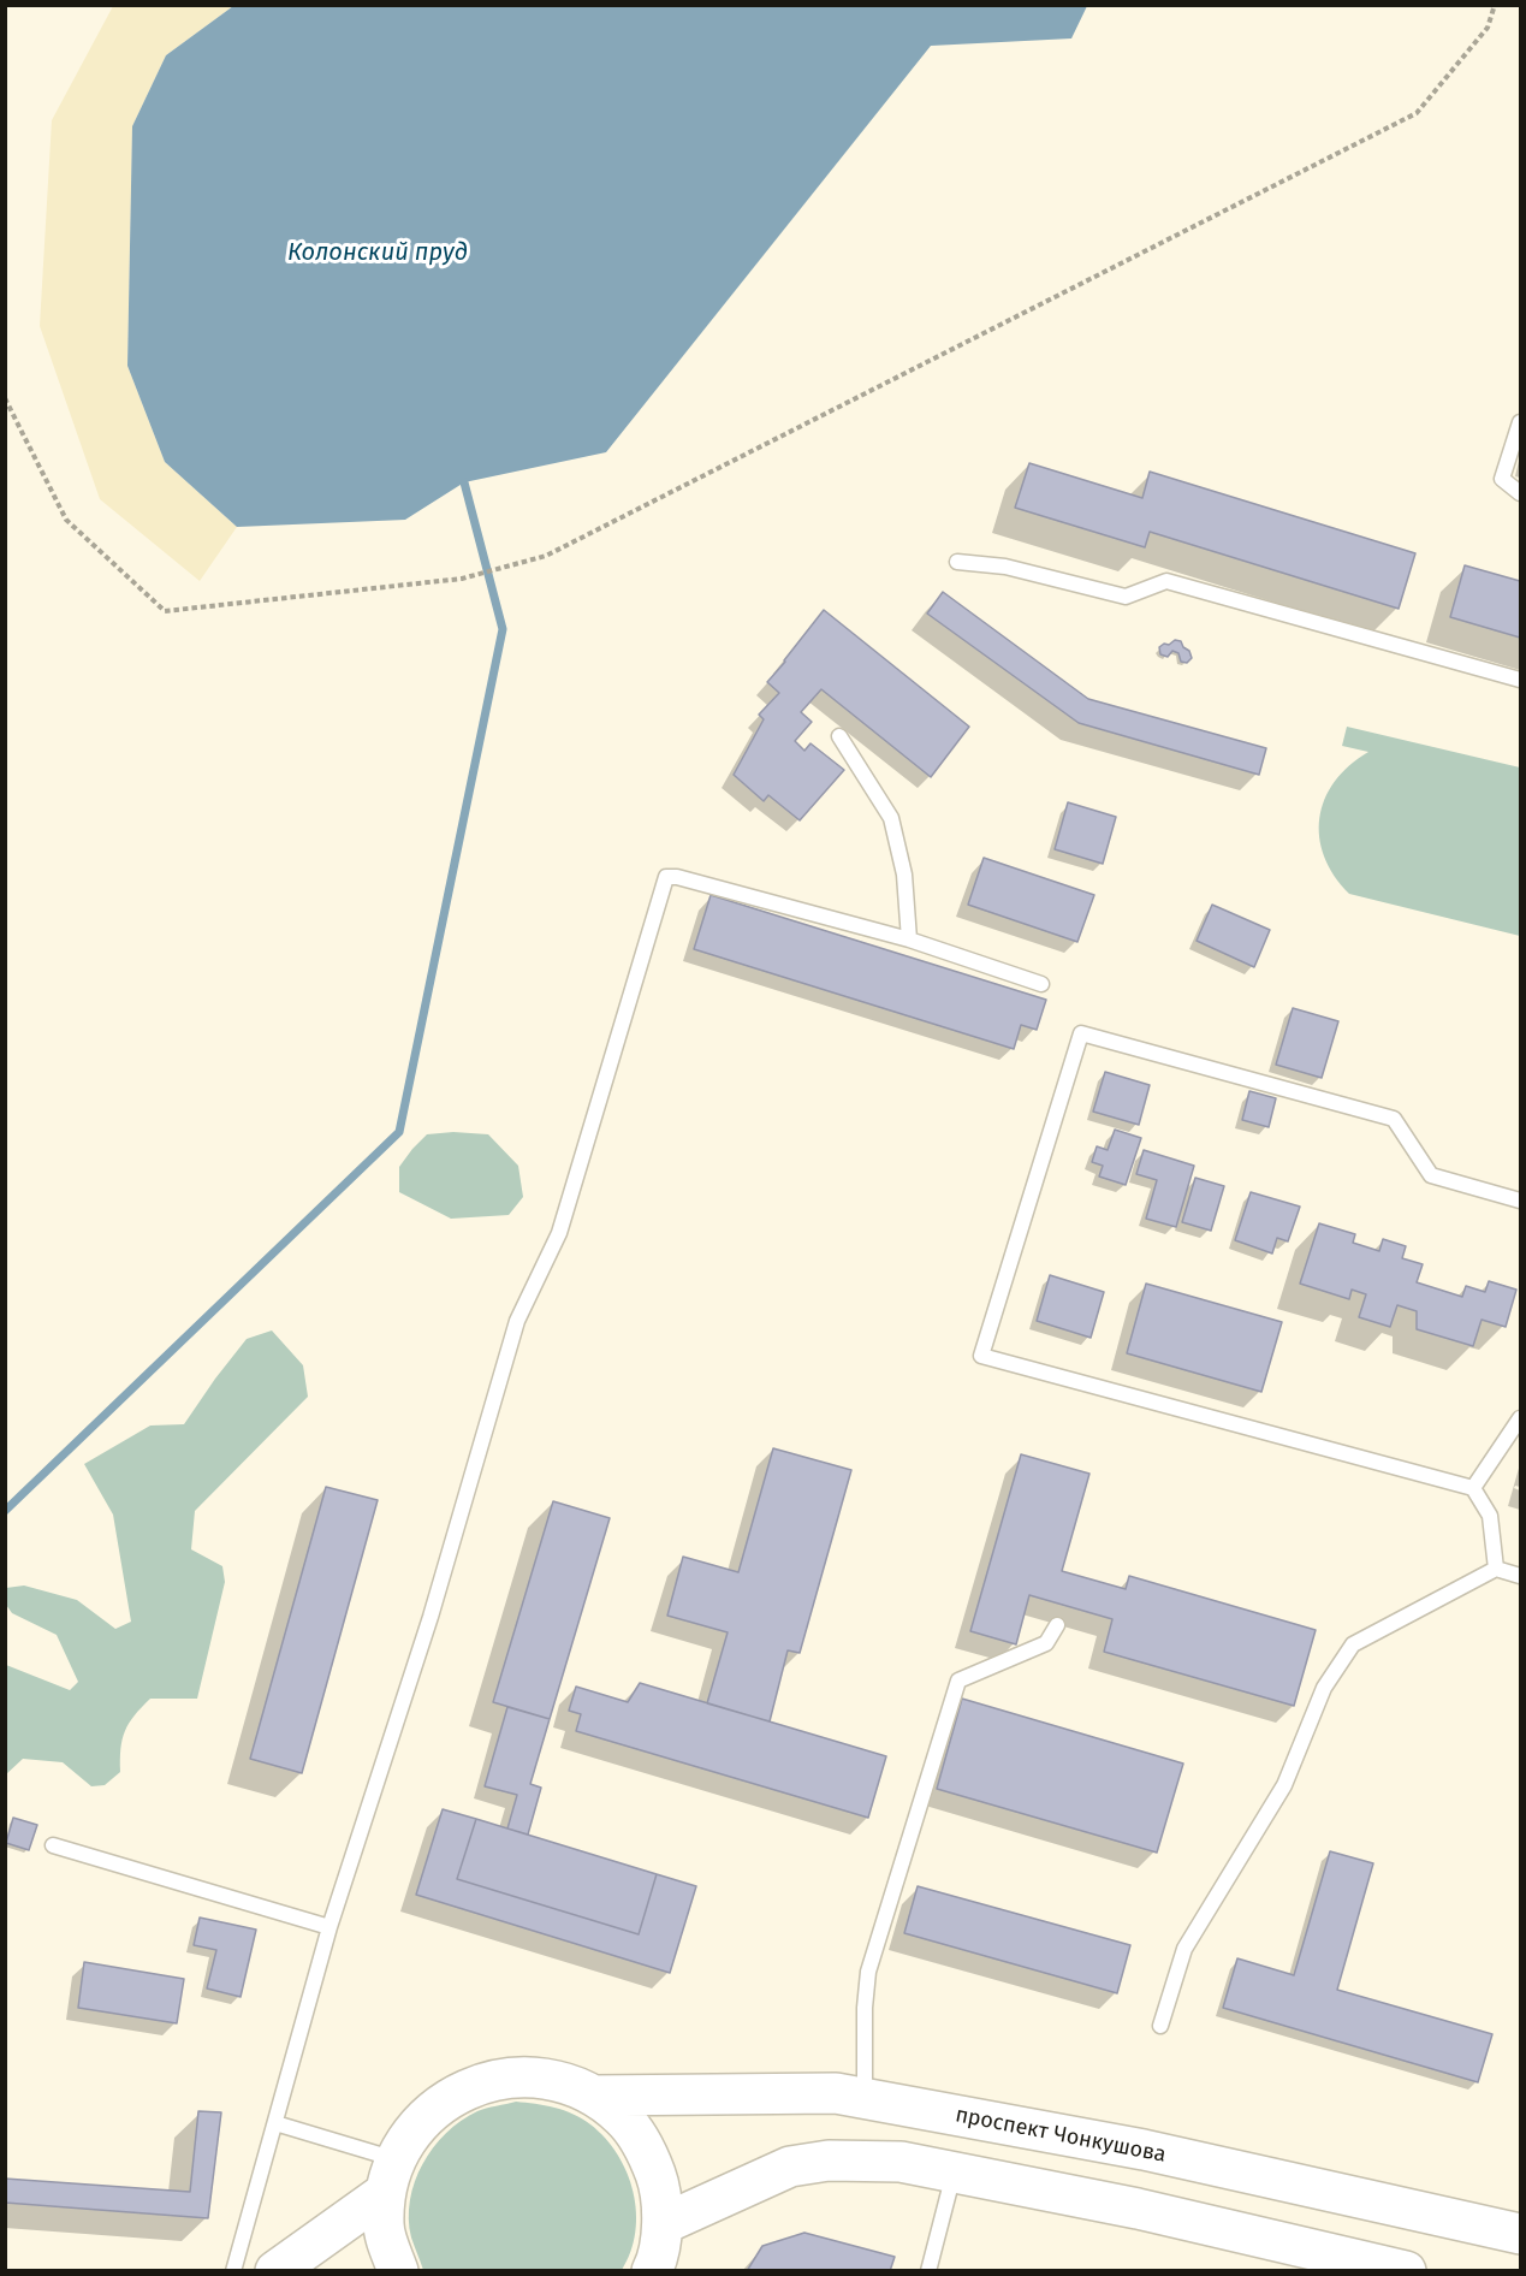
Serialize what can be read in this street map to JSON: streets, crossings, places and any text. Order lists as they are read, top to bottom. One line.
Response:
{"streets":{"main road":["проспект Чонкушова"]},"water":["Колонский пруд"]}
